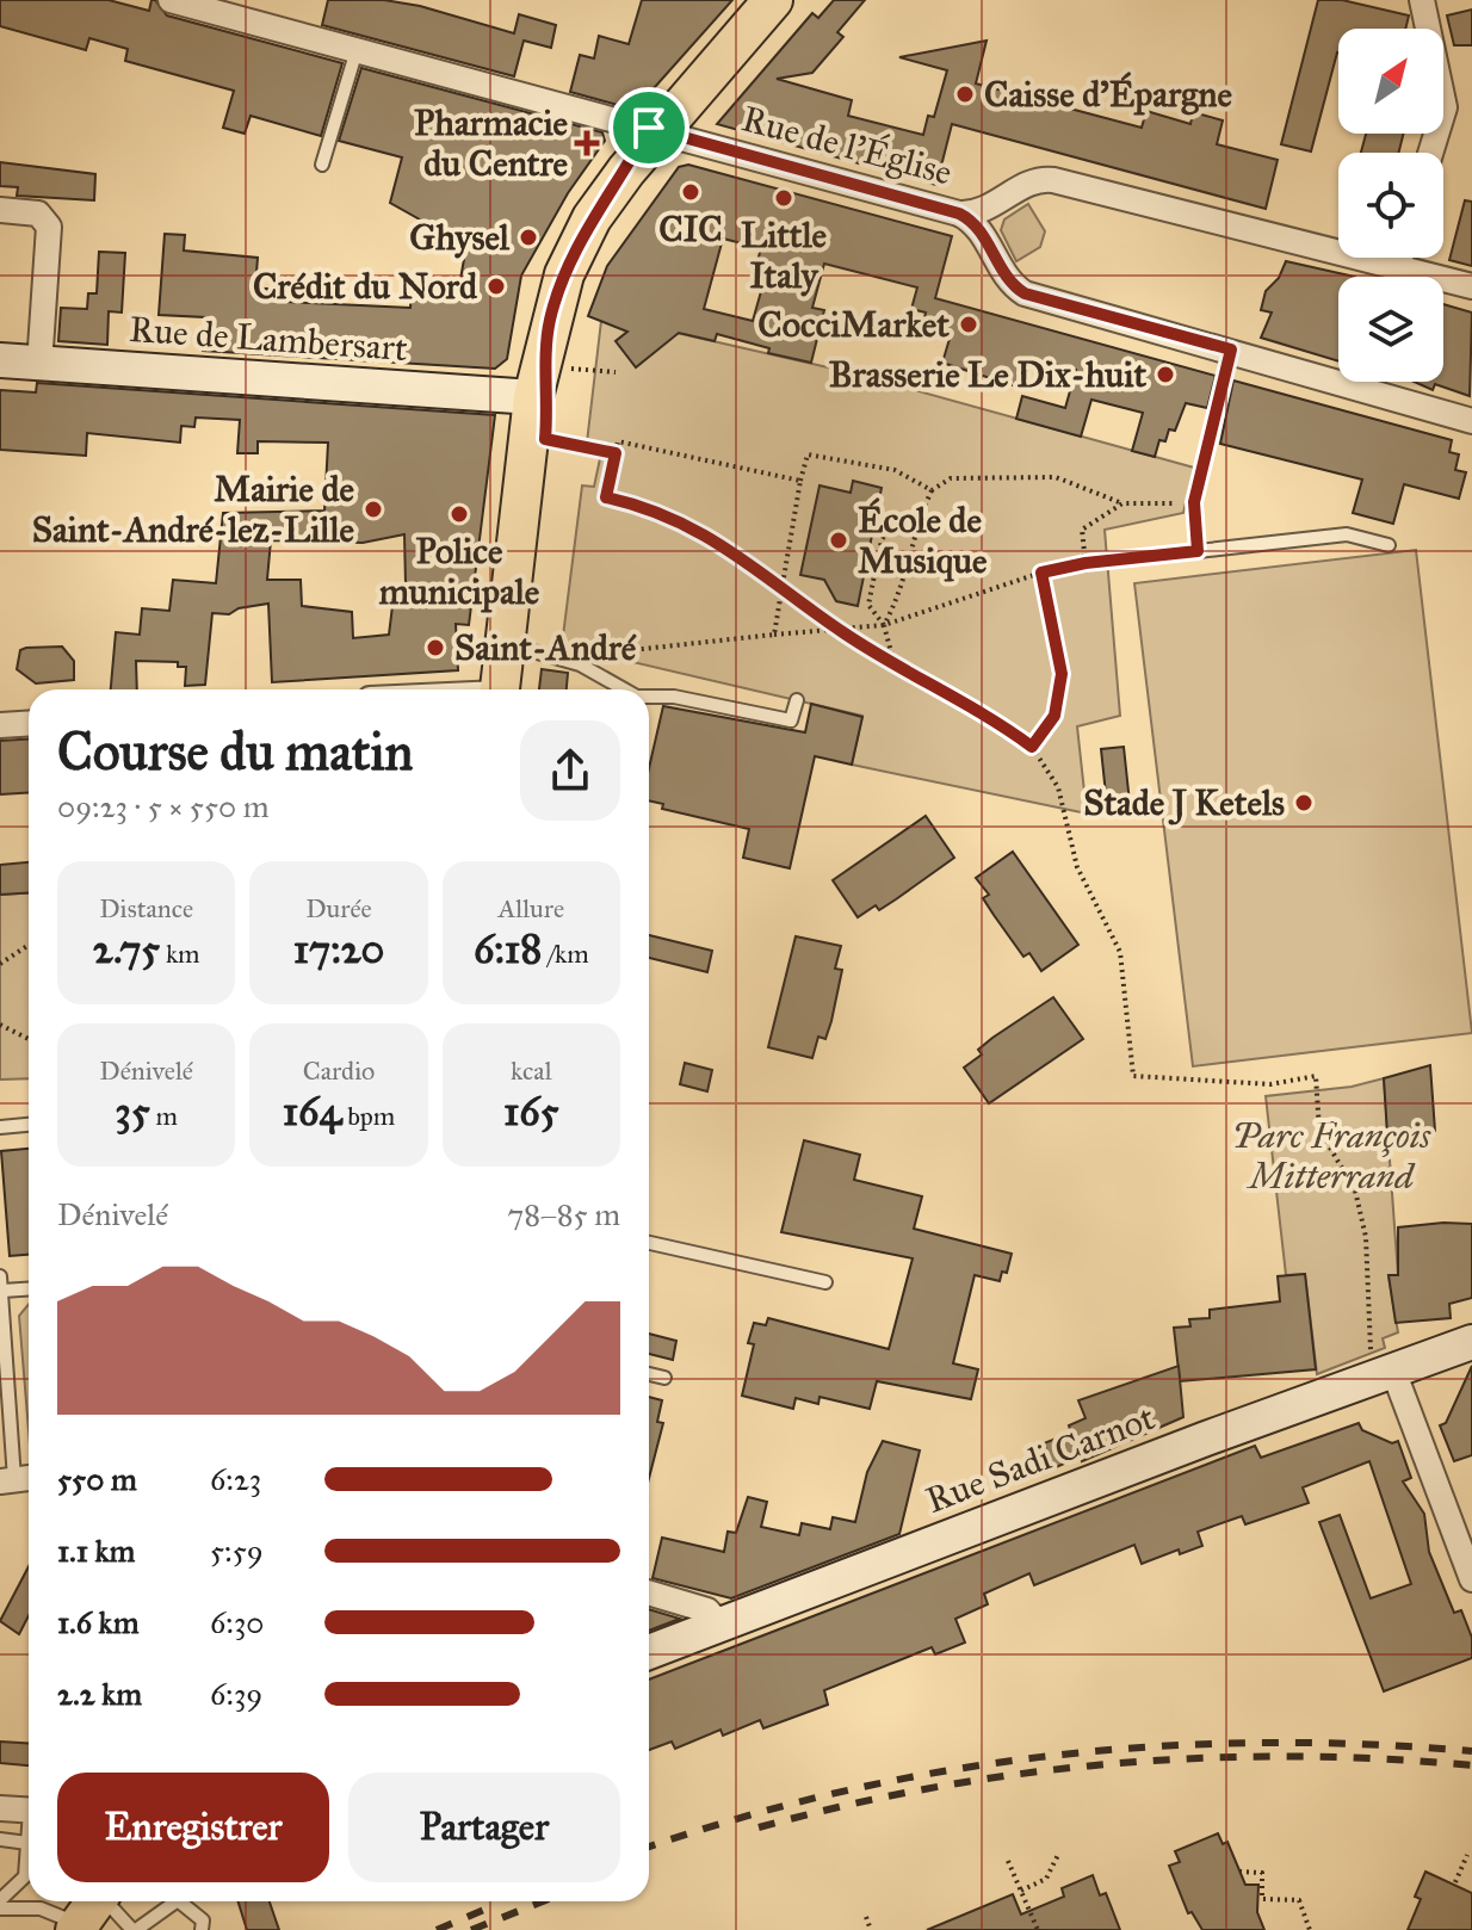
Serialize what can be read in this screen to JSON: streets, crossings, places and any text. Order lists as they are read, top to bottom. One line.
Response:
{"streets":{"street":["Rue de l'Église","Rue de Lambersart","Rue Sadi Carnot"]},"parks":["Parc François Mitterrand"],"places":{"other":["Caisse d'Épargne","CIC","Little Italy","Ghysel","Crédit du Nord","CocciMarket","Brasserie Le Dix-huit","Mairie de Saint-André-lez-Lille","Police municipale","École de Musique","Saint-André","Stade J Ketels"],"health":["Pharmacie du Centre"]},"north":"top right","page":{"heading":["Course du matin","09:23 · 5 × 550 m"],"stats":[["Distance","2.75 km"],["Durée","17:20"],["Allure","6:18 /km"],["Dénivelé","35 m"],["Cardio","164 bpm"],["kcal","165"]],"chart":["Dénivelé","78–85 m"],"list":[{"name":"550 m","note":"6:23"},{"name":"1.1 km","note":"5:59"},{"name":"1.6 km","note":"6:30"},{"name":"2.2 km","note":"6:39"}],"buttons":["Enregistrer","Partager"]}}
